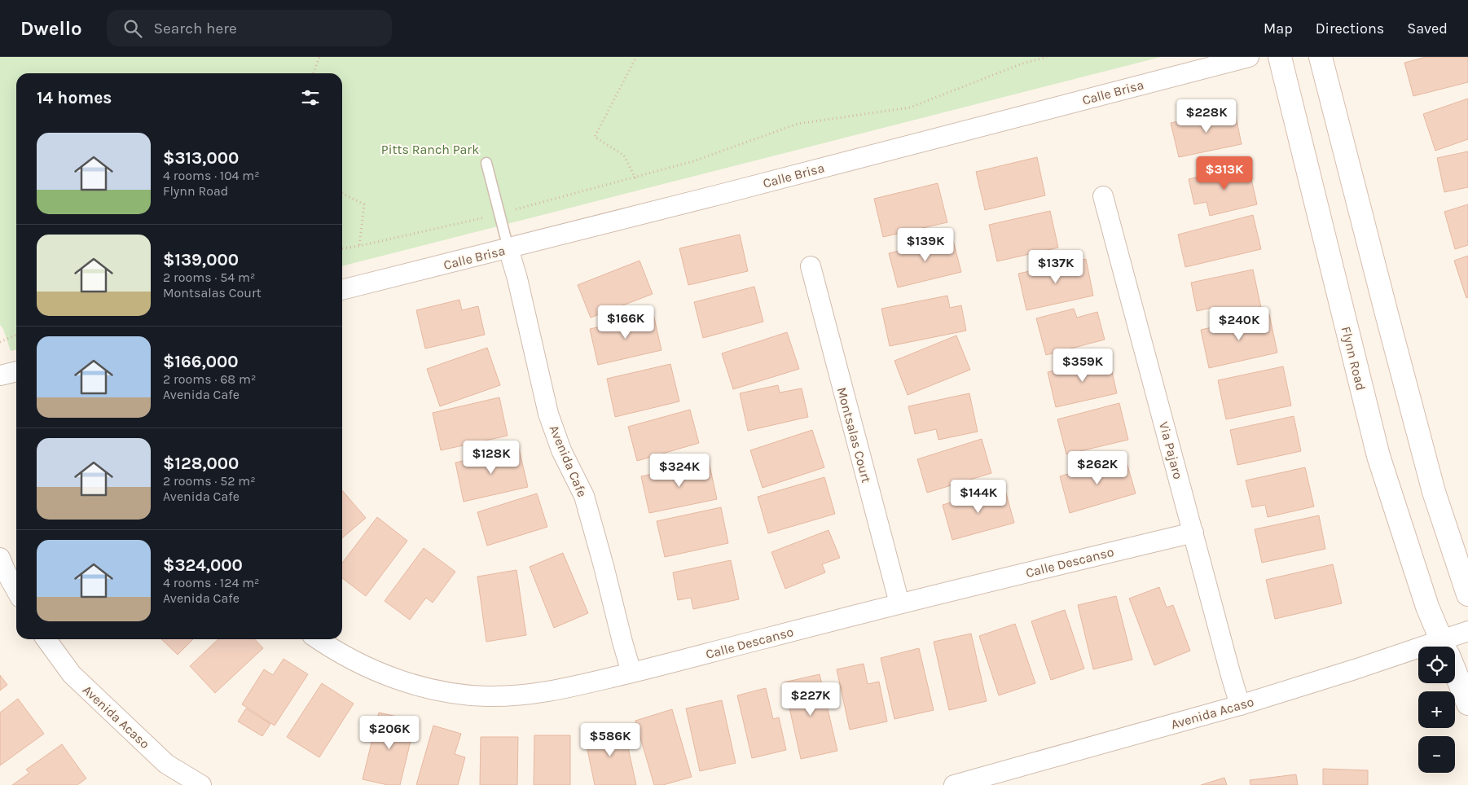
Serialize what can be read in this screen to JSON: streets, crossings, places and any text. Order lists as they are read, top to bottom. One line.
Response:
{"streets":{"main road":["Flynn Road"],"street":["Calle Brisa","Montsalas Court","Via Pajaro","Avenida Cafe","Calle Descanso","Avenida Acaso"]},"crossings":[["Calle Brisa","Avenida Cafe"],["Montsalas Court","Calle Descanso"],["Via Pajaro","Calle Descanso"],["Via Pajaro","Avenida Acaso"],["Avenida Cafe","Calle Descanso"]],"parks":["Pitts Ranch Park"],"page":{"header":"Dwello","search":"Search here","nav":["Map","Directions","Saved"],"heading":"14 homes","price":["$228K","$313K","$139K","$137K","$166K","$240K","$359K","$128K","$262K","$324K","$144K","$227K","$206K","$586K"],"list":[{"name":"$313,000","note":"4 rooms · 104 m² · Flynn Road"},{"name":"$139,000","note":"2 rooms · 54 m² · Montsalas Court"},{"name":"$166,000","note":"2 rooms · 68 m² · Avenida Cafe"},{"name":"$128,000","note":"2 rooms · 52 m² · Avenida Cafe"},{"name":"$324,000","note":"4 rooms · 124 m² · Avenida Cafe"}],"map_buttons":["+","−"]}}
